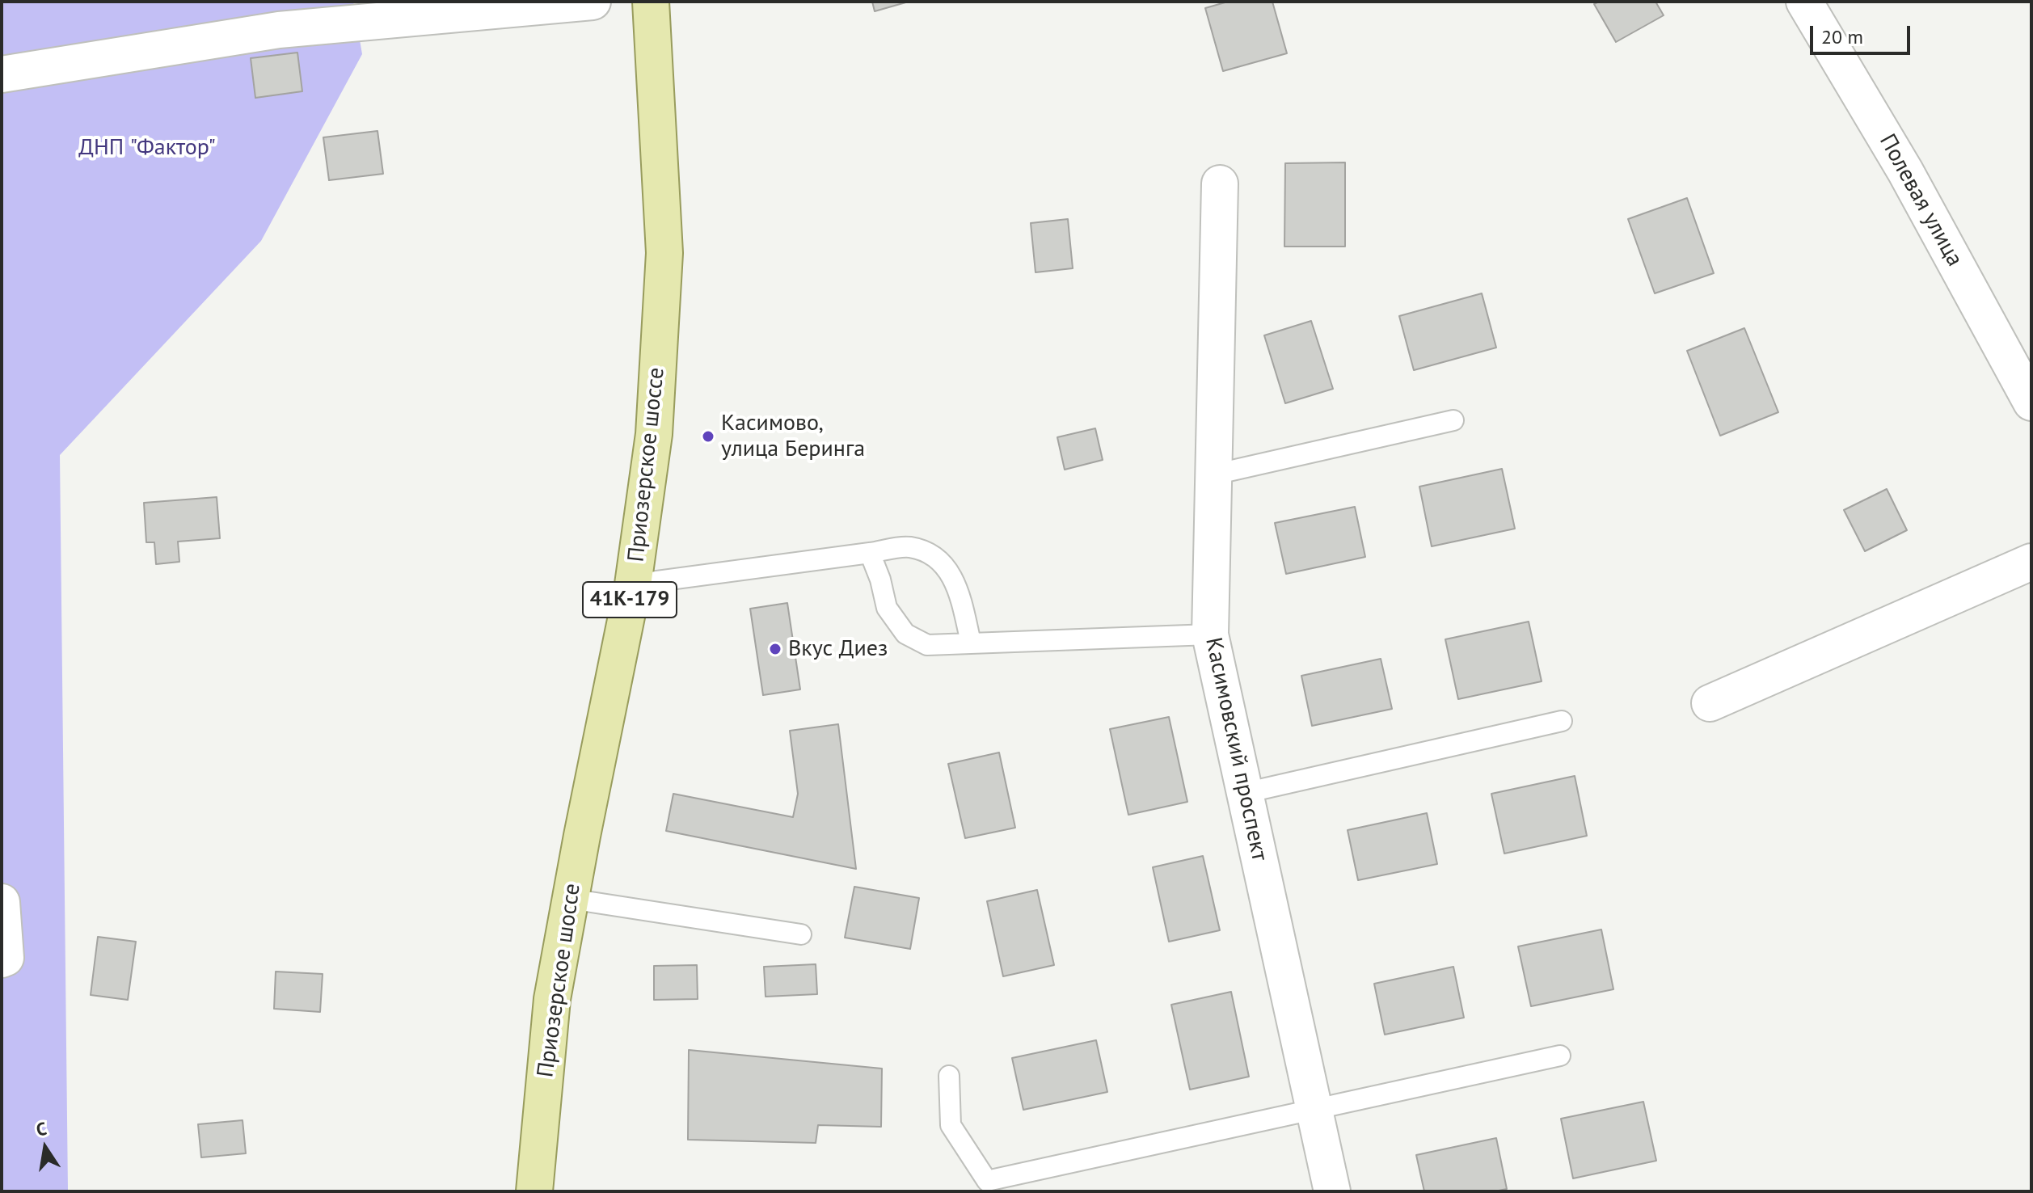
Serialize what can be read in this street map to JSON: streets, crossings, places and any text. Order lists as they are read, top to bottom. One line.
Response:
{"streets":{"main road":["Приозерское шоссе","41К-179"],"street":["Полевая улица","Касимовский проспект"]},"parks":["ДНП \"Фактор\""],"places":["Касимово, улица Беринга","Вкус Диез"],"scale_bar":"20 m","north":"top"}
